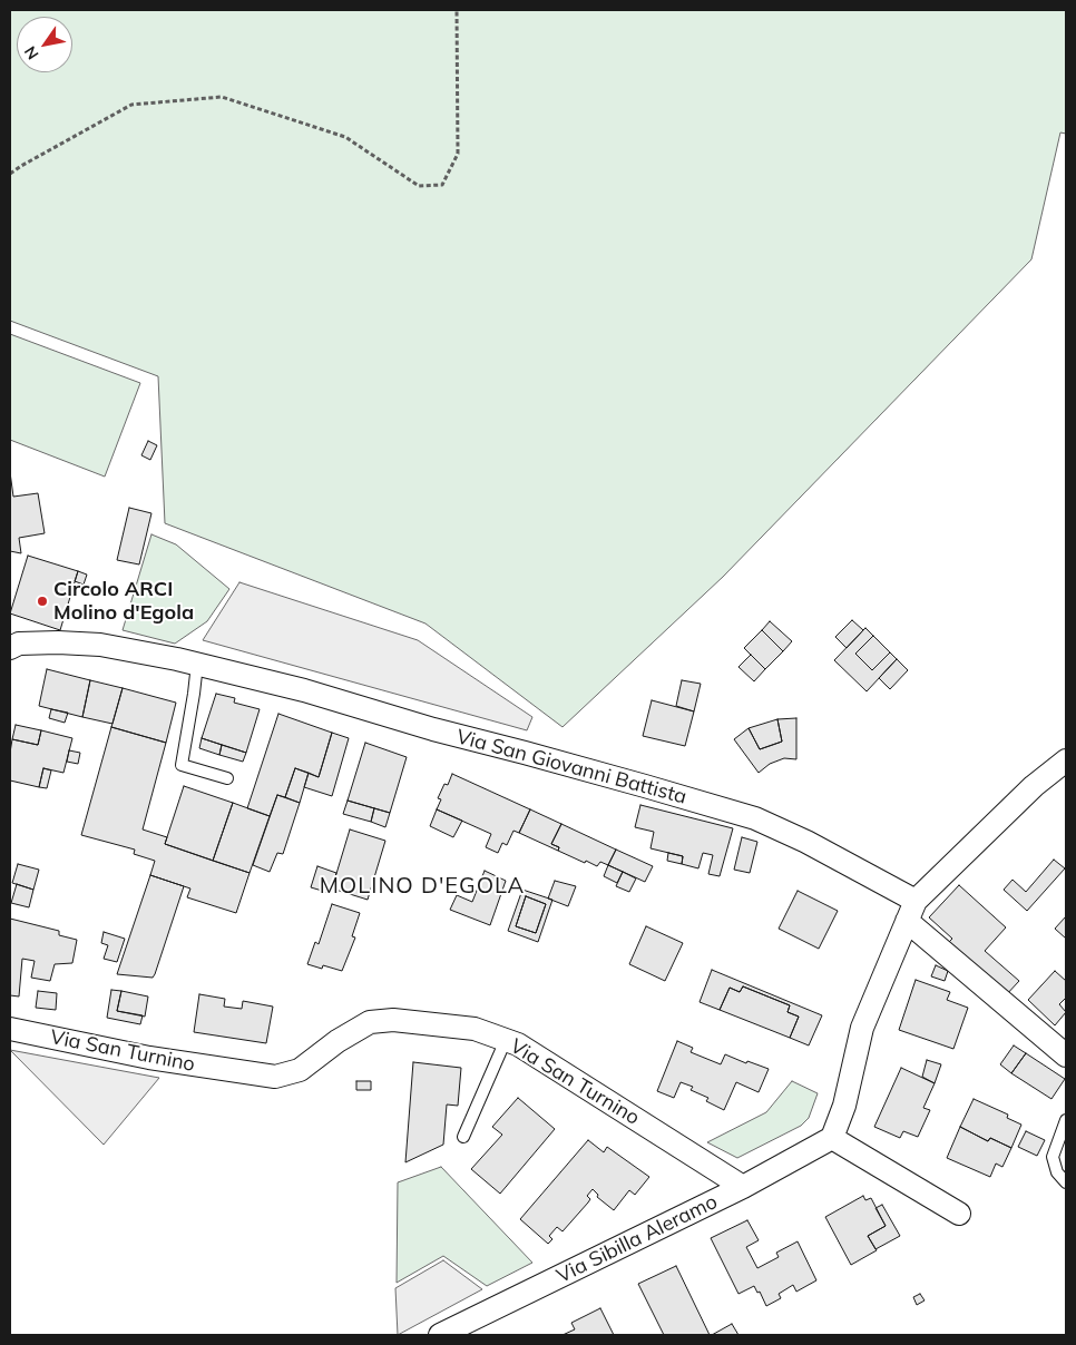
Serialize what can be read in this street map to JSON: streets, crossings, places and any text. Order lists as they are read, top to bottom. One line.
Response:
{"streets":{"street":["Via San Giovanni Battista","Via San Turnino","Via Sibilla Aleramo"]},"crossings":[["Via San Turnino","Via Sibilla Aleramo"]],"districts":["MOLINO D'EGOLA"],"places":["Circolo ARCI Molino d'Egola"],"north":"bottom left"}
